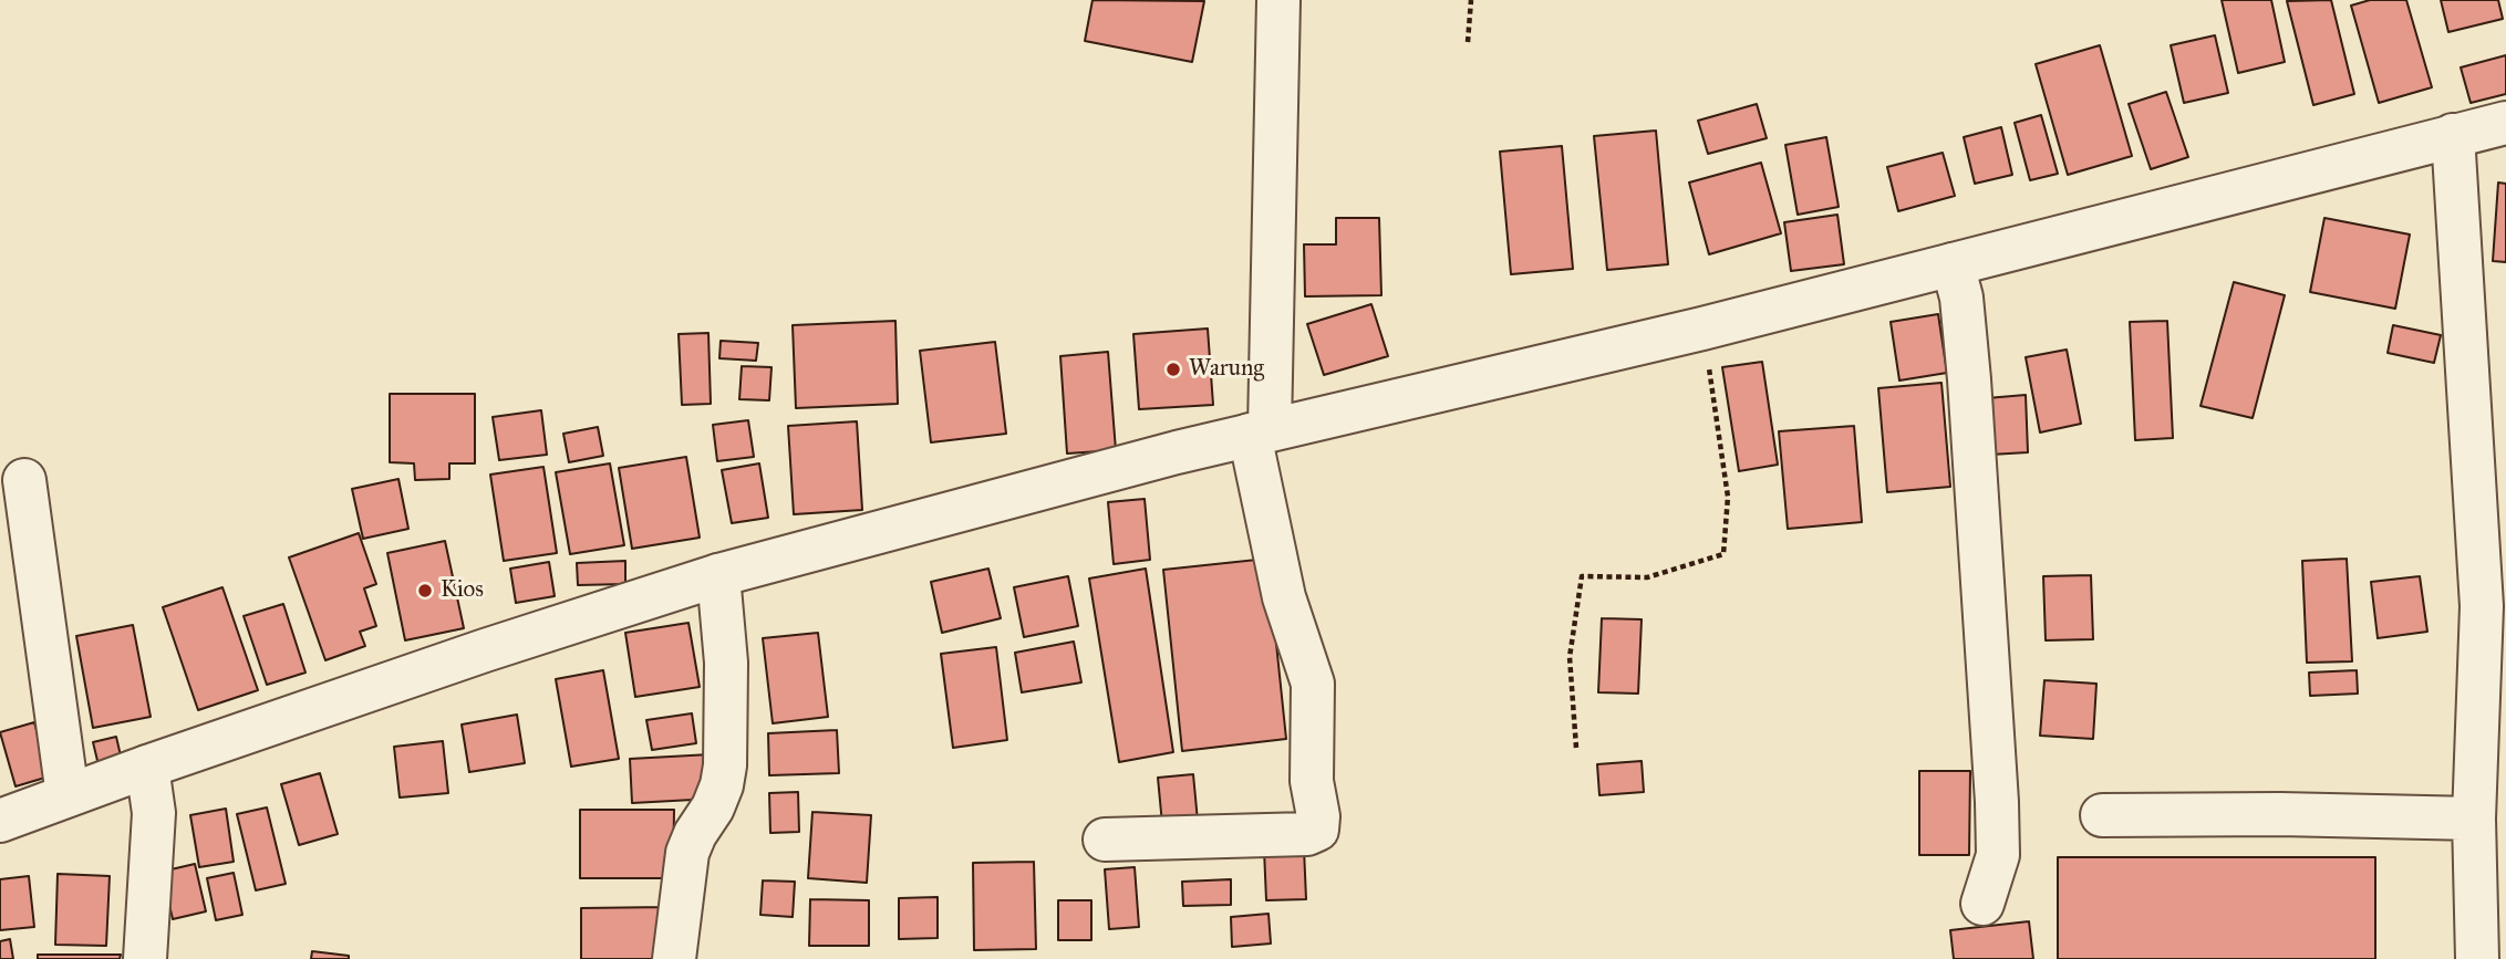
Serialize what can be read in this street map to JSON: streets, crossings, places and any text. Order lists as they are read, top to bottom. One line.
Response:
{"places":["Warung","Kios"]}
